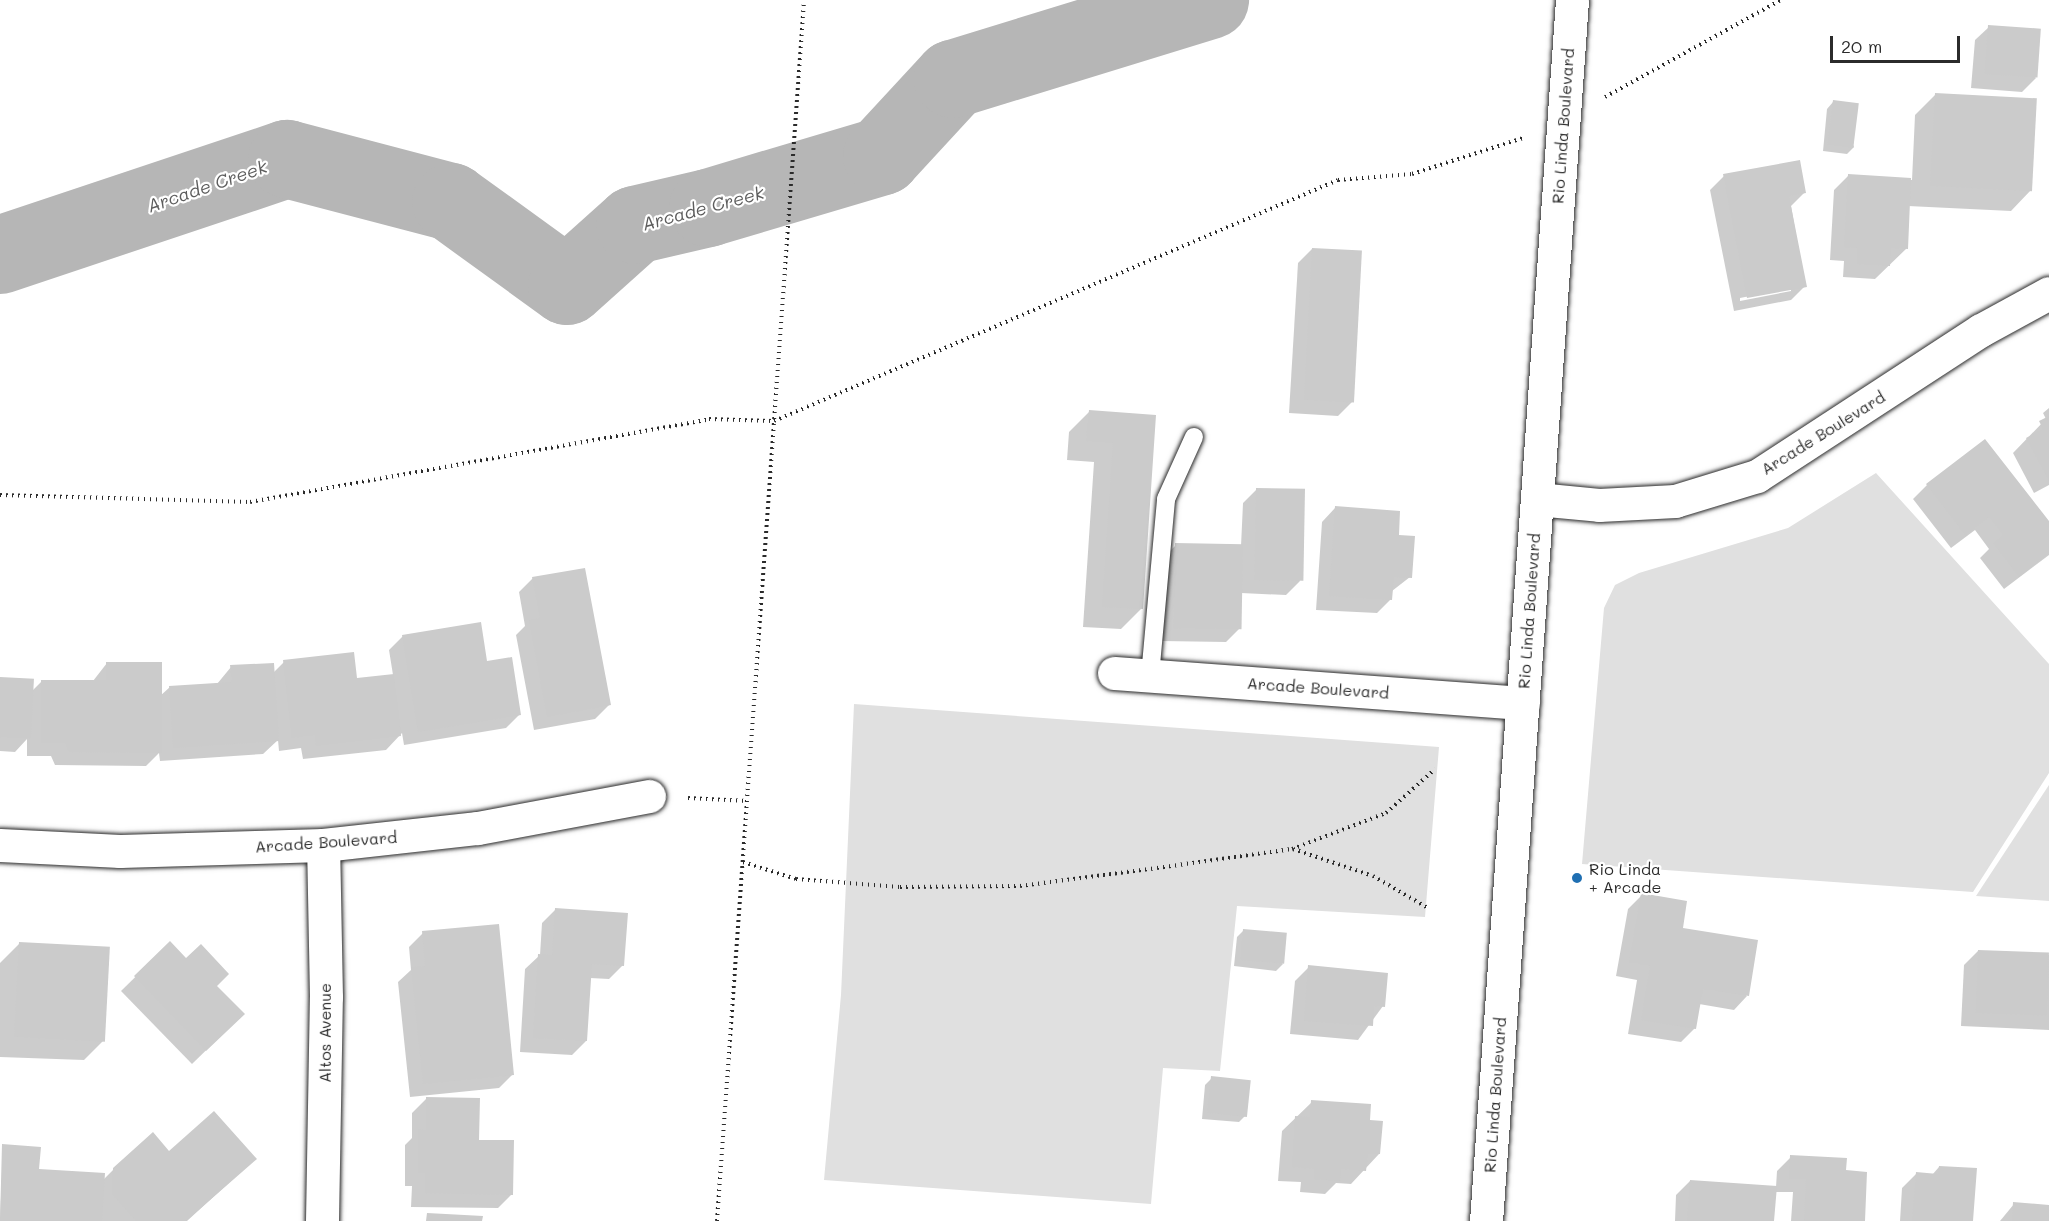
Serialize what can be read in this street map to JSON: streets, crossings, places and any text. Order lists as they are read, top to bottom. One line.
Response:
{"streets":{"street":["Rio Linda Boulevard","Arcade Boulevard","Altos Avenue"]},"crossings":[["Rio Linda Boulevard","Arcade Boulevard"],["Arcade Boulevard","Altos Avenue"]],"water":["Arcade Creek"],"places":["Rio Linda + Arcade"],"scale_bar":"20 m"}
